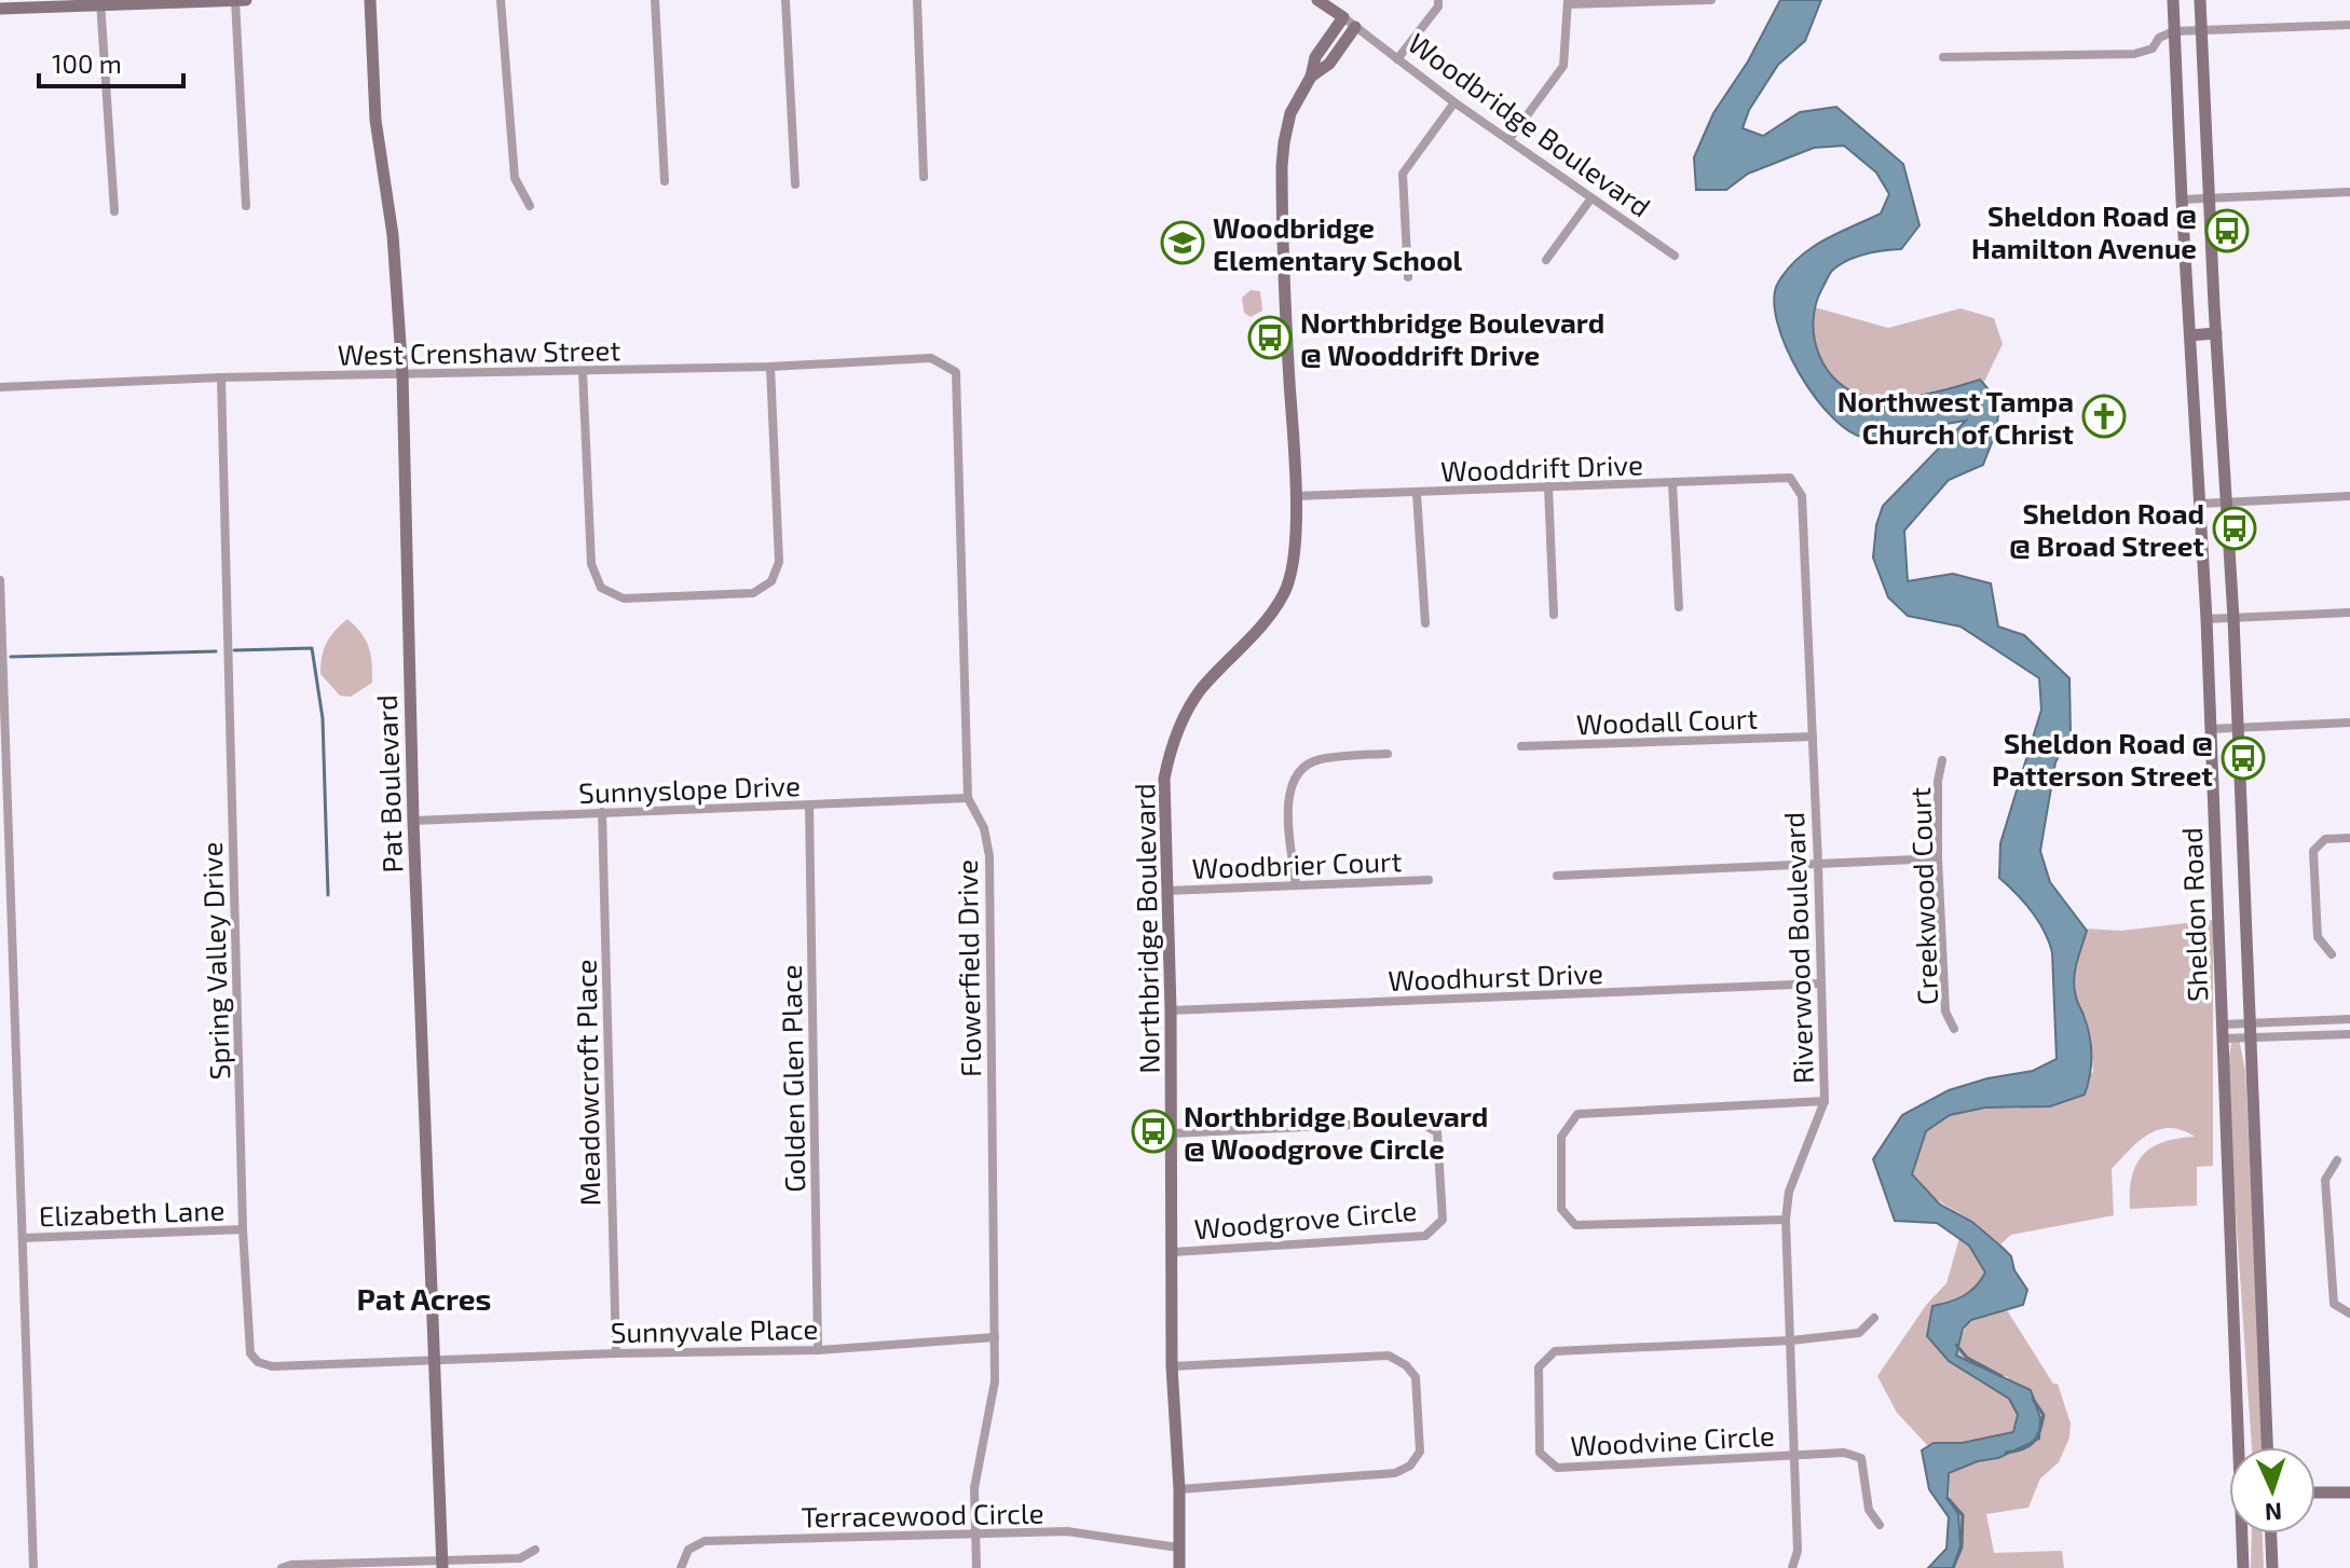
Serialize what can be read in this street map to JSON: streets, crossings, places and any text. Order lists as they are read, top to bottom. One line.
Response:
{"streets":{"street":["Woodbridge Boulevard","West Crenshaw Street","Wooddrift Drive","Woodall Court","Pat Boulevard","Sunnyslope Drive","Woodbrier Court","Creekwood Court","Sheldon Road","Northbridge Boulevard","Riverwood Boulevard","Spring Valley Drive","Flowerfield Drive","Woodhurst Drive","Golden Glen Place","Meadowcroft Place","Elizabeth Lane","Woodgrove Circle","Sunnyvale Place","Woodvine Circle","Terracewood Circle"]},"crossings":[["Woodbridge Boulevard","Northbridge Boulevard"],["West Crenshaw Street","Pat Boulevard"],["West Crenshaw Street","Spring Valley Drive"],["West Crenshaw Street","Flowerfield Drive"],["Wooddrift Drive","Northbridge Boulevard"],["Wooddrift Drive","Riverwood Boulevard"],["Woodall Court","Riverwood Boulevard"],["Pat Boulevard","Sunnyslope Drive"],["Pat Boulevard","Spring Valley Drive"],["Pat Boulevard","Sunnyvale Place"],["Sunnyslope Drive","Flowerfield Drive"],["Sunnyslope Drive","Golden Glen Place"],["Sunnyslope Drive","Meadowcroft Place"],["Woodbrier Court","Northbridge Boulevard"],["Northbridge Boulevard","Woodhurst Drive"],["Northbridge Boulevard","Woodgrove Circle"],["Northbridge Boulevard","Terracewood Circle"],["Riverwood Boulevard","Woodhurst Drive"],["Riverwood Boulevard","Woodvine Circle"],["Spring Valley Drive","Elizabeth Lane"],["Spring Valley Drive","Sunnyvale Place"],["Flowerfield Drive","Sunnyvale Place"],["Flowerfield Drive","Terracewood Circle"],["Golden Glen Place","Sunnyvale Place"],["Meadowcroft Place","Sunnyvale Place"]],"districts":["Pat Acres"],"places":{"bus stop":["Sheldon Road @ Hamilton Avenue","Northbridge Boulevard @ Wooddrift Drive","Sheldon Road @ Broad Street","Sheldon Road @ Patterson Street","Northbridge Boulevard @ Woodgrove Circle"],"school or university":["Woodbridge Elementary School"],"church":["Northwest Tampa Church of Christ"]},"scale_bar":"100 m","north":"bottom"}
